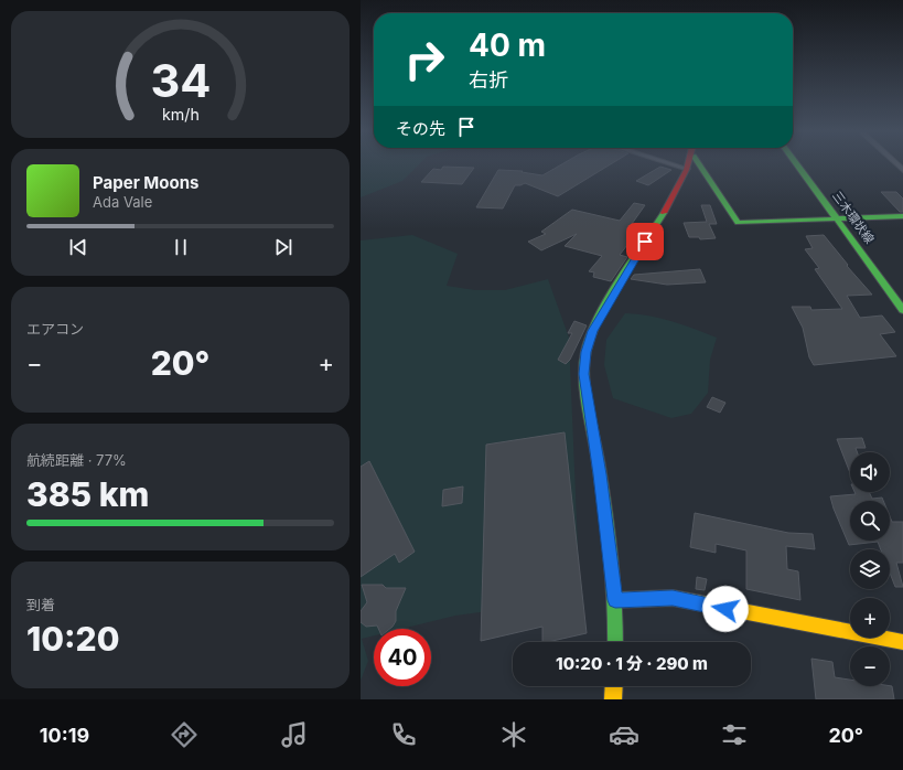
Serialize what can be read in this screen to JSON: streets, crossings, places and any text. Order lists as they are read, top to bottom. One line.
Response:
{"streets":{"street":["三木環状線"]},"page":{"turn":["40 m","右折"],"then":"その先","song":["Paper Moons","Ada Vale"],"tile":["エアコン",["航続距離 · 77%","385 km"],["到着","10:20"]],"heat":["−","20°","+"],"map_buttons":["+","−"],"limit":"40","trip":"10:20 · 1 分 · 290 m","tabs":["10:19","20°"],"gauge":["34","km/h"]}}
